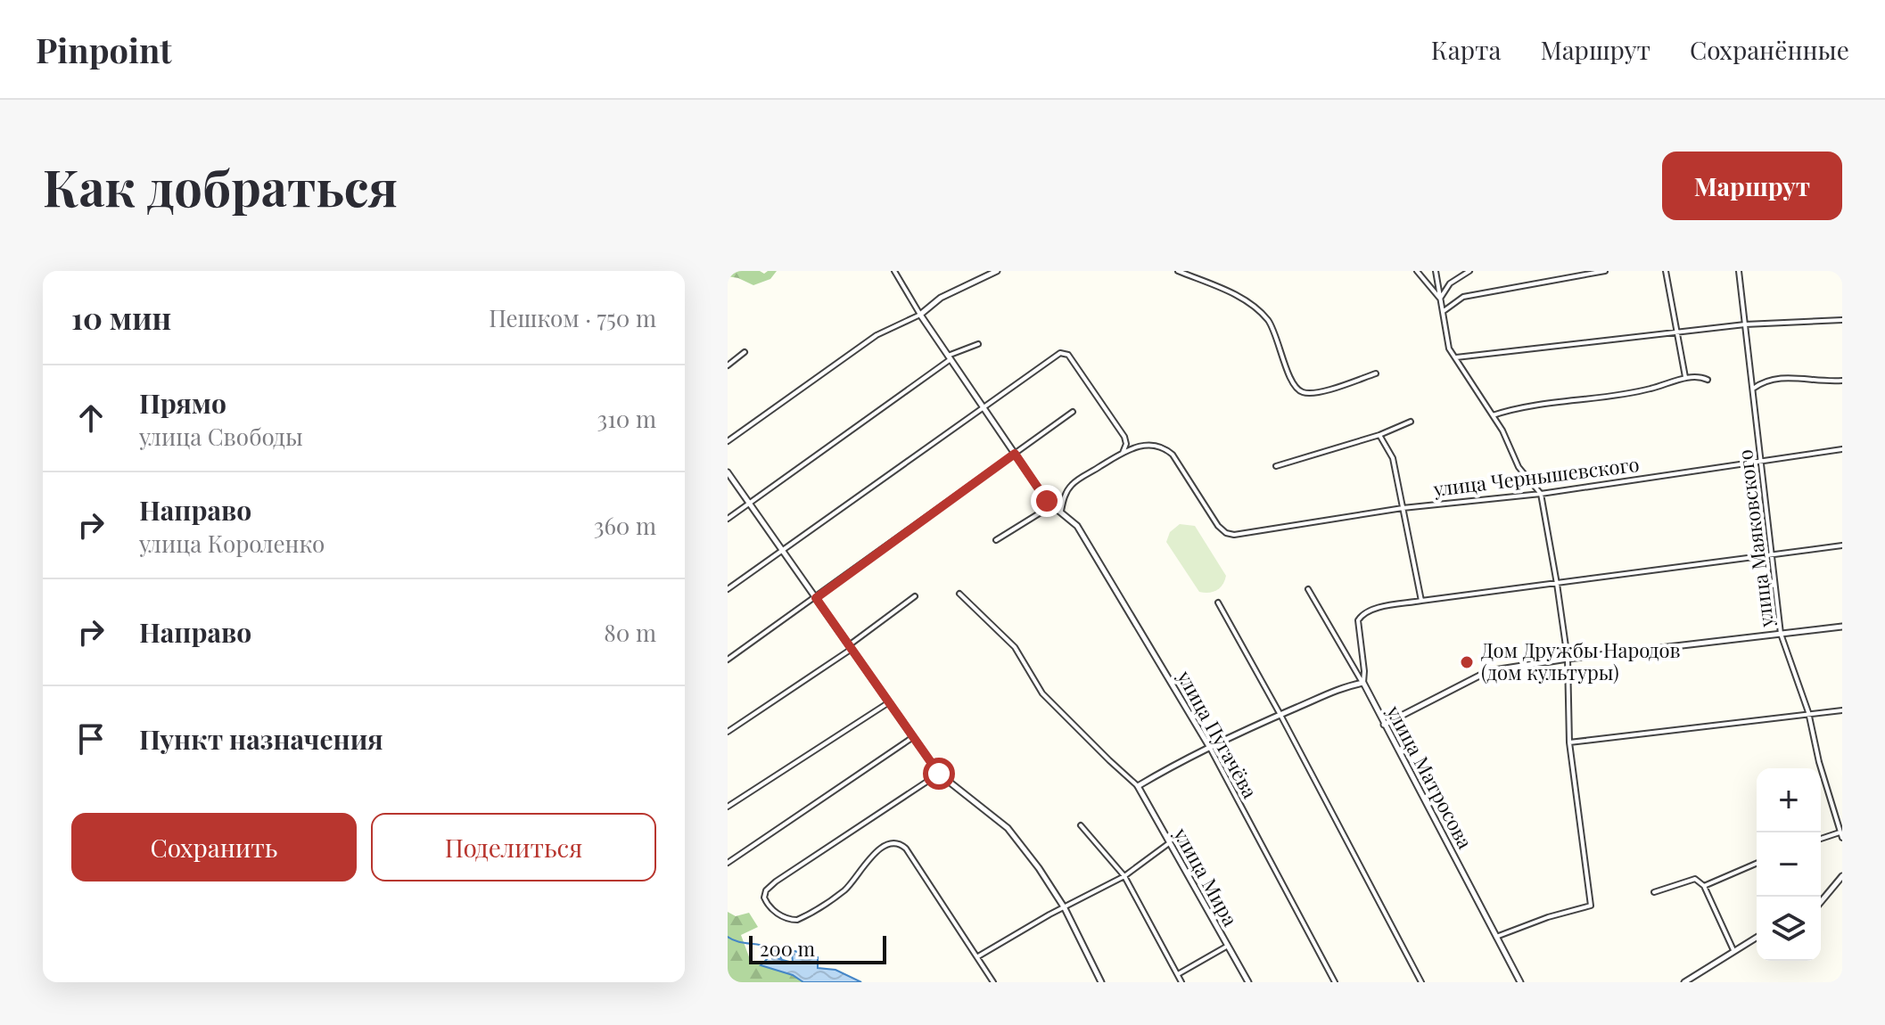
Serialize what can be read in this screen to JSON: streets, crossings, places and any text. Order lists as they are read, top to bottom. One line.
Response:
{"streets":{"street":["улица Чернышевского","улица Маяковского","улица Пугачёва","улица Матросова","улица Мира"]},"crossings":[["улица Чернышевского","улица Маяковского"]],"places":["Дом Дружбы Народов (дом культуры)"],"scale_bar":"200 m","page":{"header":"Pinpoint","nav":["Карта","Маршрут","Сохранённые"],"buttons":["Маршрут",["Сохранить","Поделиться"]],"title":"Как добраться","heading":["10 мин","Пешком · 750 m"],"list":[["Прямо","улица Свободы","310 m"],["Направо","улица Короленко","360 m"],["Направо","80 m"],"Пункт назначения"],"map_buttons":["+","−"],"scale":"200 m"}}
